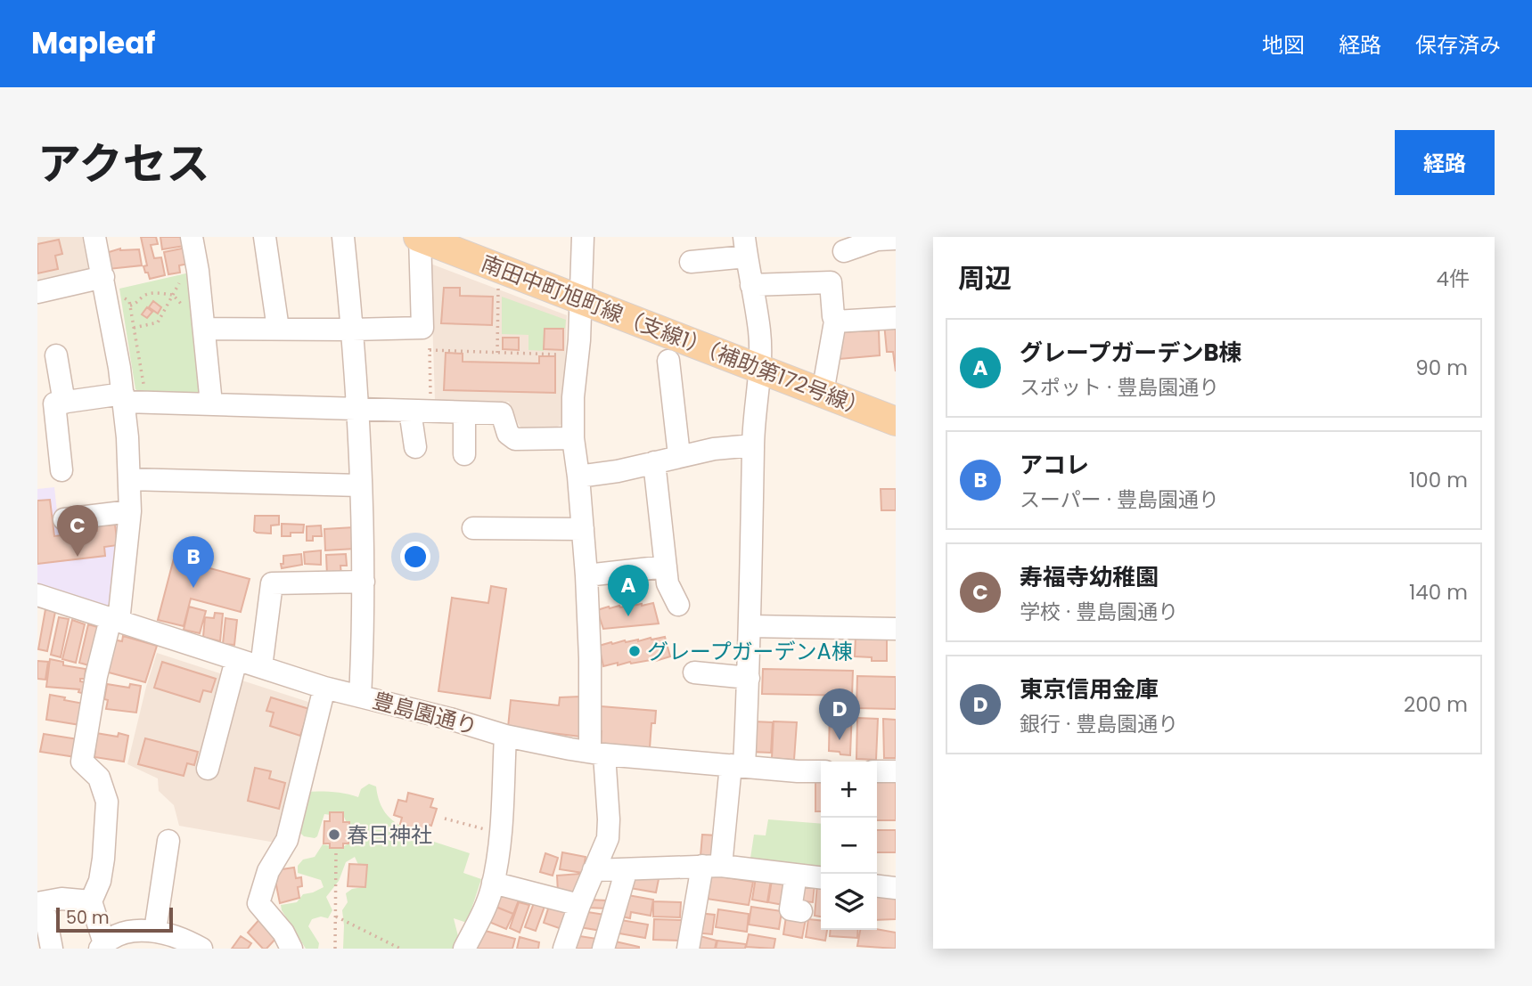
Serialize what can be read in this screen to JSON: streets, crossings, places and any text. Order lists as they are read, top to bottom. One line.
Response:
{"streets":{"main road":["南田中町旭町線（支線1）（補助第172号線）"],"street":["豊島園通り"]},"places":["グレープガーデンA棟","春日神社"],"scale_bar":"50 m","page":{"header":"Mapleaf","nav":["地図","経路","保存済み"],"title":"アクセス","buttons":"経路","heading":["周辺","4件"],"list":[{"mark":"A","name":"グレープガーデンB棟","note":"スポット · 豊島園通り","value":"90 m"},{"mark":"B","name":"アコレ","note":"スーパー · 豊島園通り","value":"100 m"},{"mark":"C","name":"寿福寺幼稚園","note":"学校 · 豊島園通り","value":"140 m"},{"mark":"D","name":"東京信用金庫","note":"銀行 · 豊島園通り","value":"200 m"}],"pins":["C","B","A","D"],"map_buttons":["+","−"],"scale":"50 m"}}
